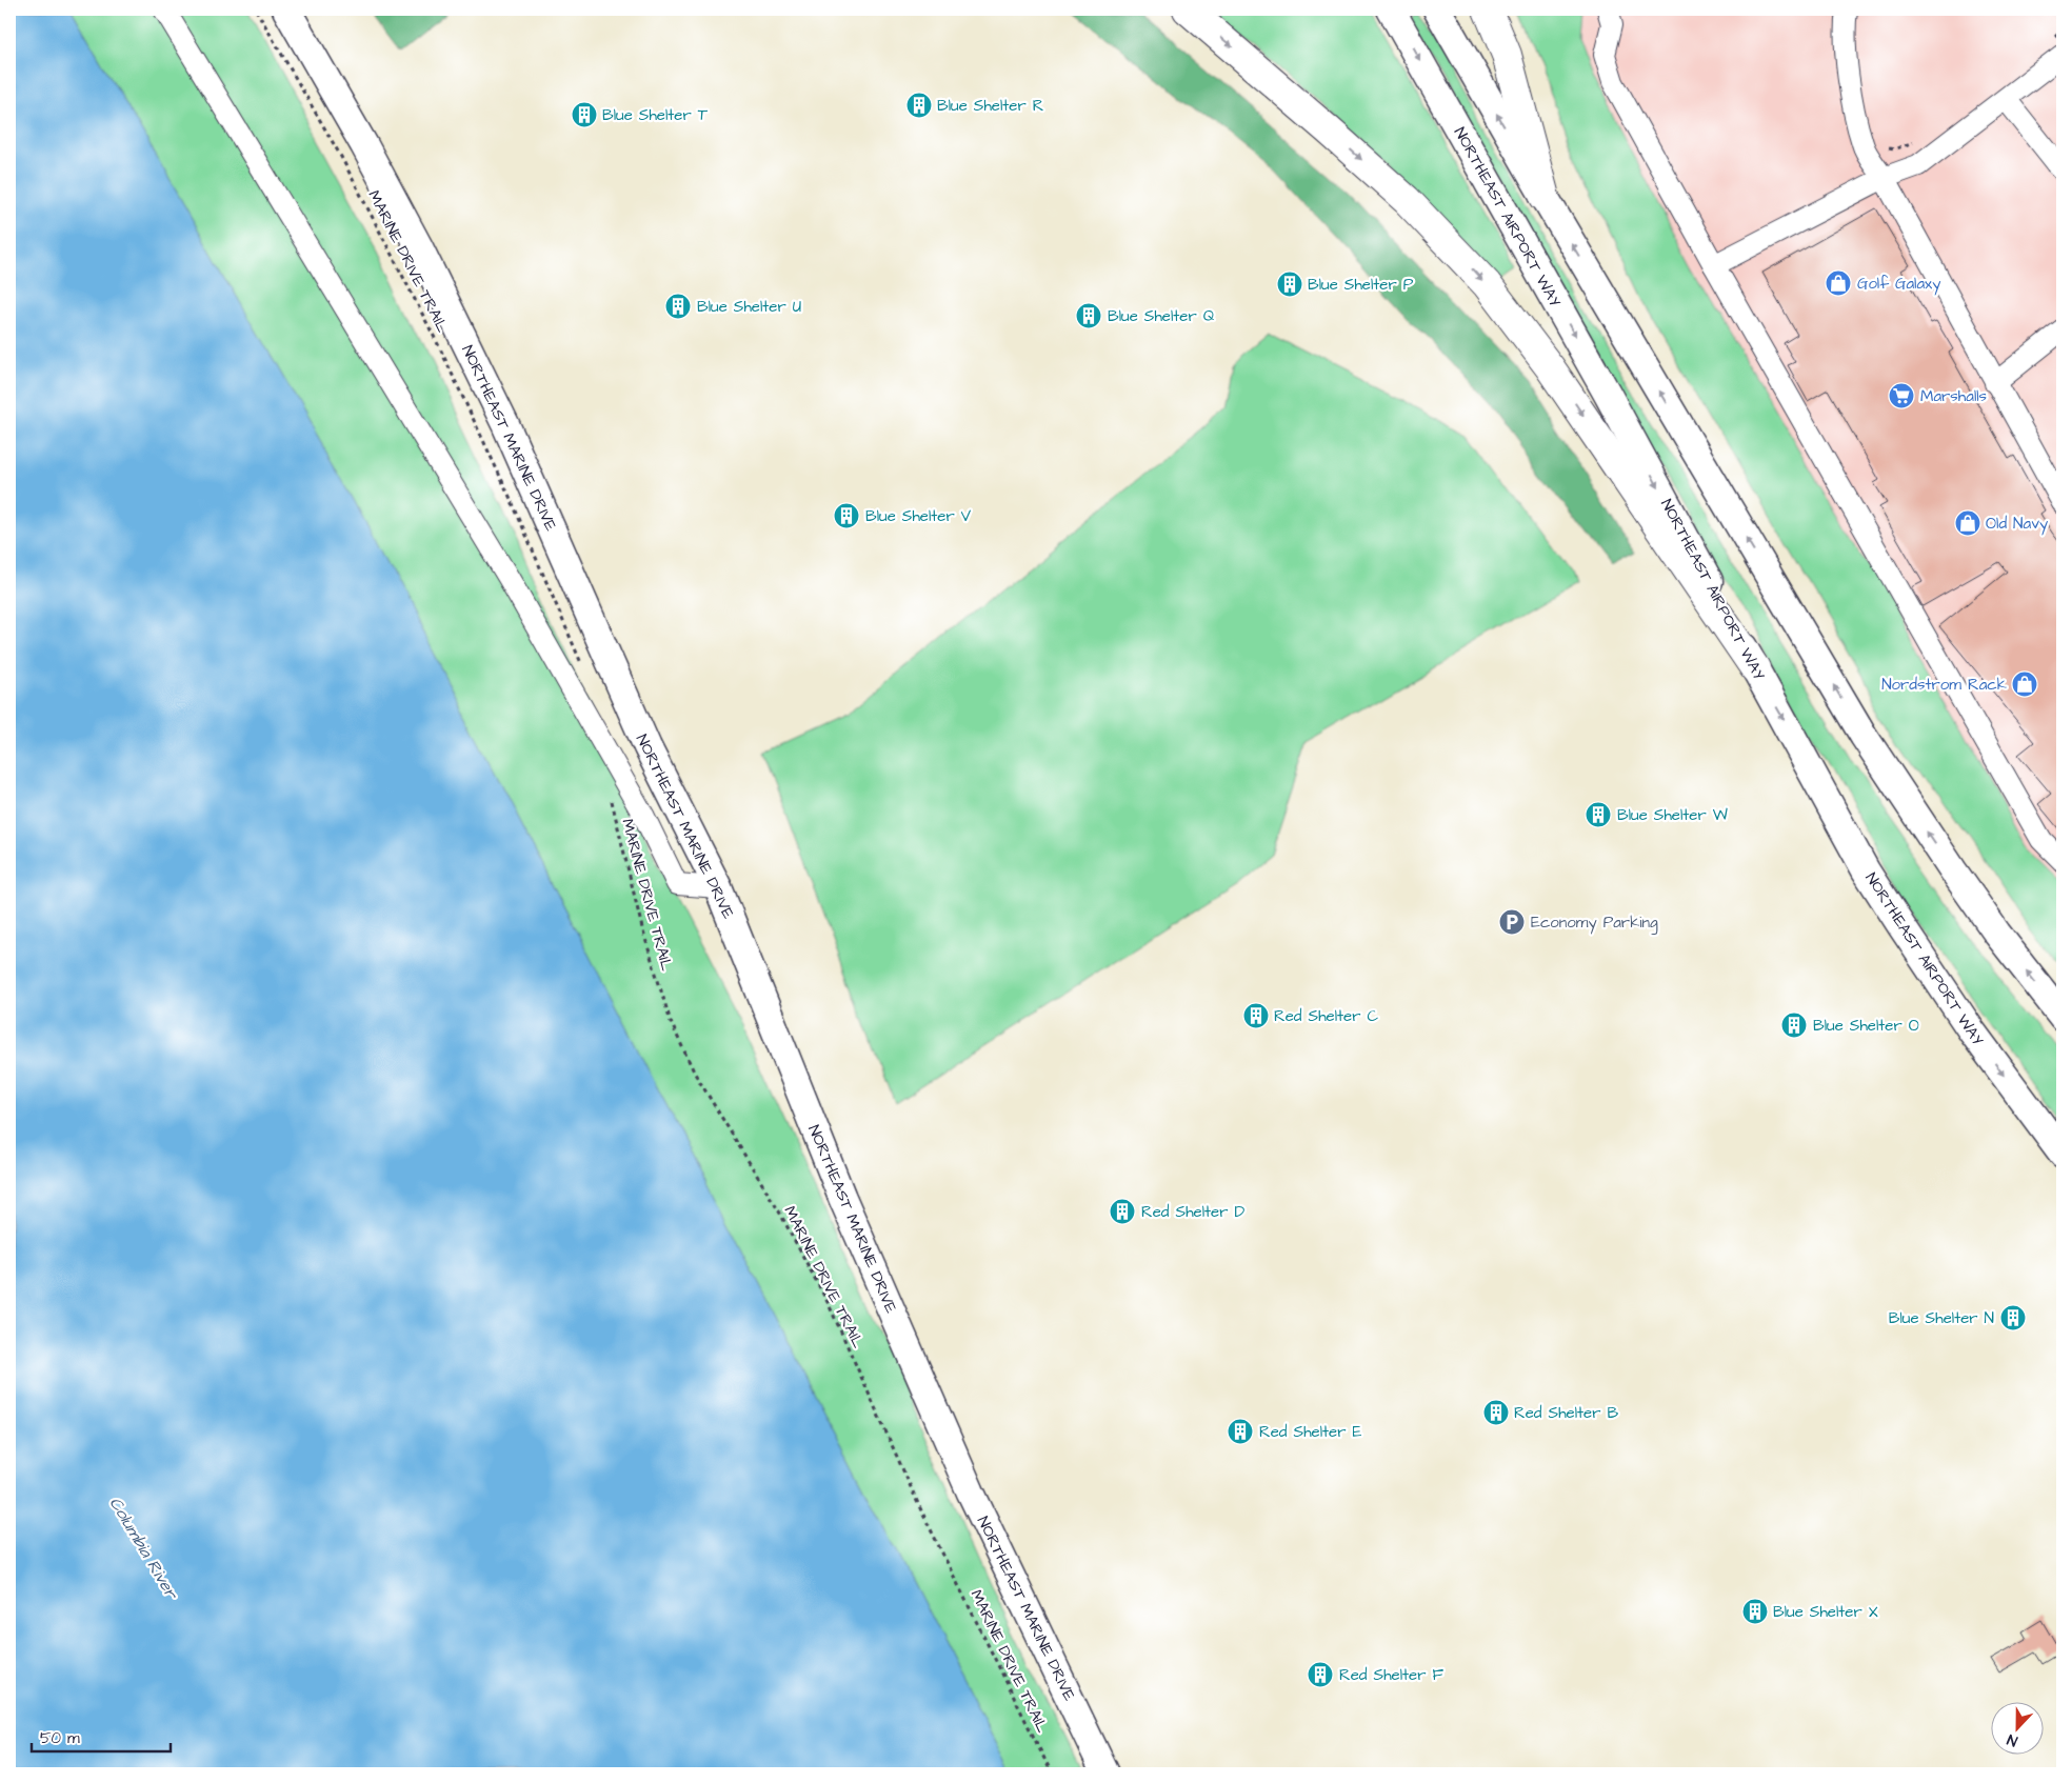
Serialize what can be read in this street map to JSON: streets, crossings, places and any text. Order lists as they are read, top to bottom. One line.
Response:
{"streets":{"main road":["NORTHEAST AIRPORT WAY","NORTHEAST MARINE DRIVE"],"path":["MARINE DRIVE TRAIL"]},"water":["Columbia River"],"places":{"building":["Blue Shelter R","Blue Shelter T","Blue Shelter P","Blue Shelter U","Blue Shelter Q","Blue Shelter V","Blue Shelter W","Red Shelter C","Blue Shelter O","Red Shelter D","Blue Shelter N","Red Shelter B","Red Shelter E","Blue Shelter X","Red Shelter F"],"shop":["Golf Galaxy","Old Navy","Nordstrom Rack"],"supermarket":["Marshalls"],"parking":["Economy Parking"]},"scale_bar":"50 m","north":"bottom"}
